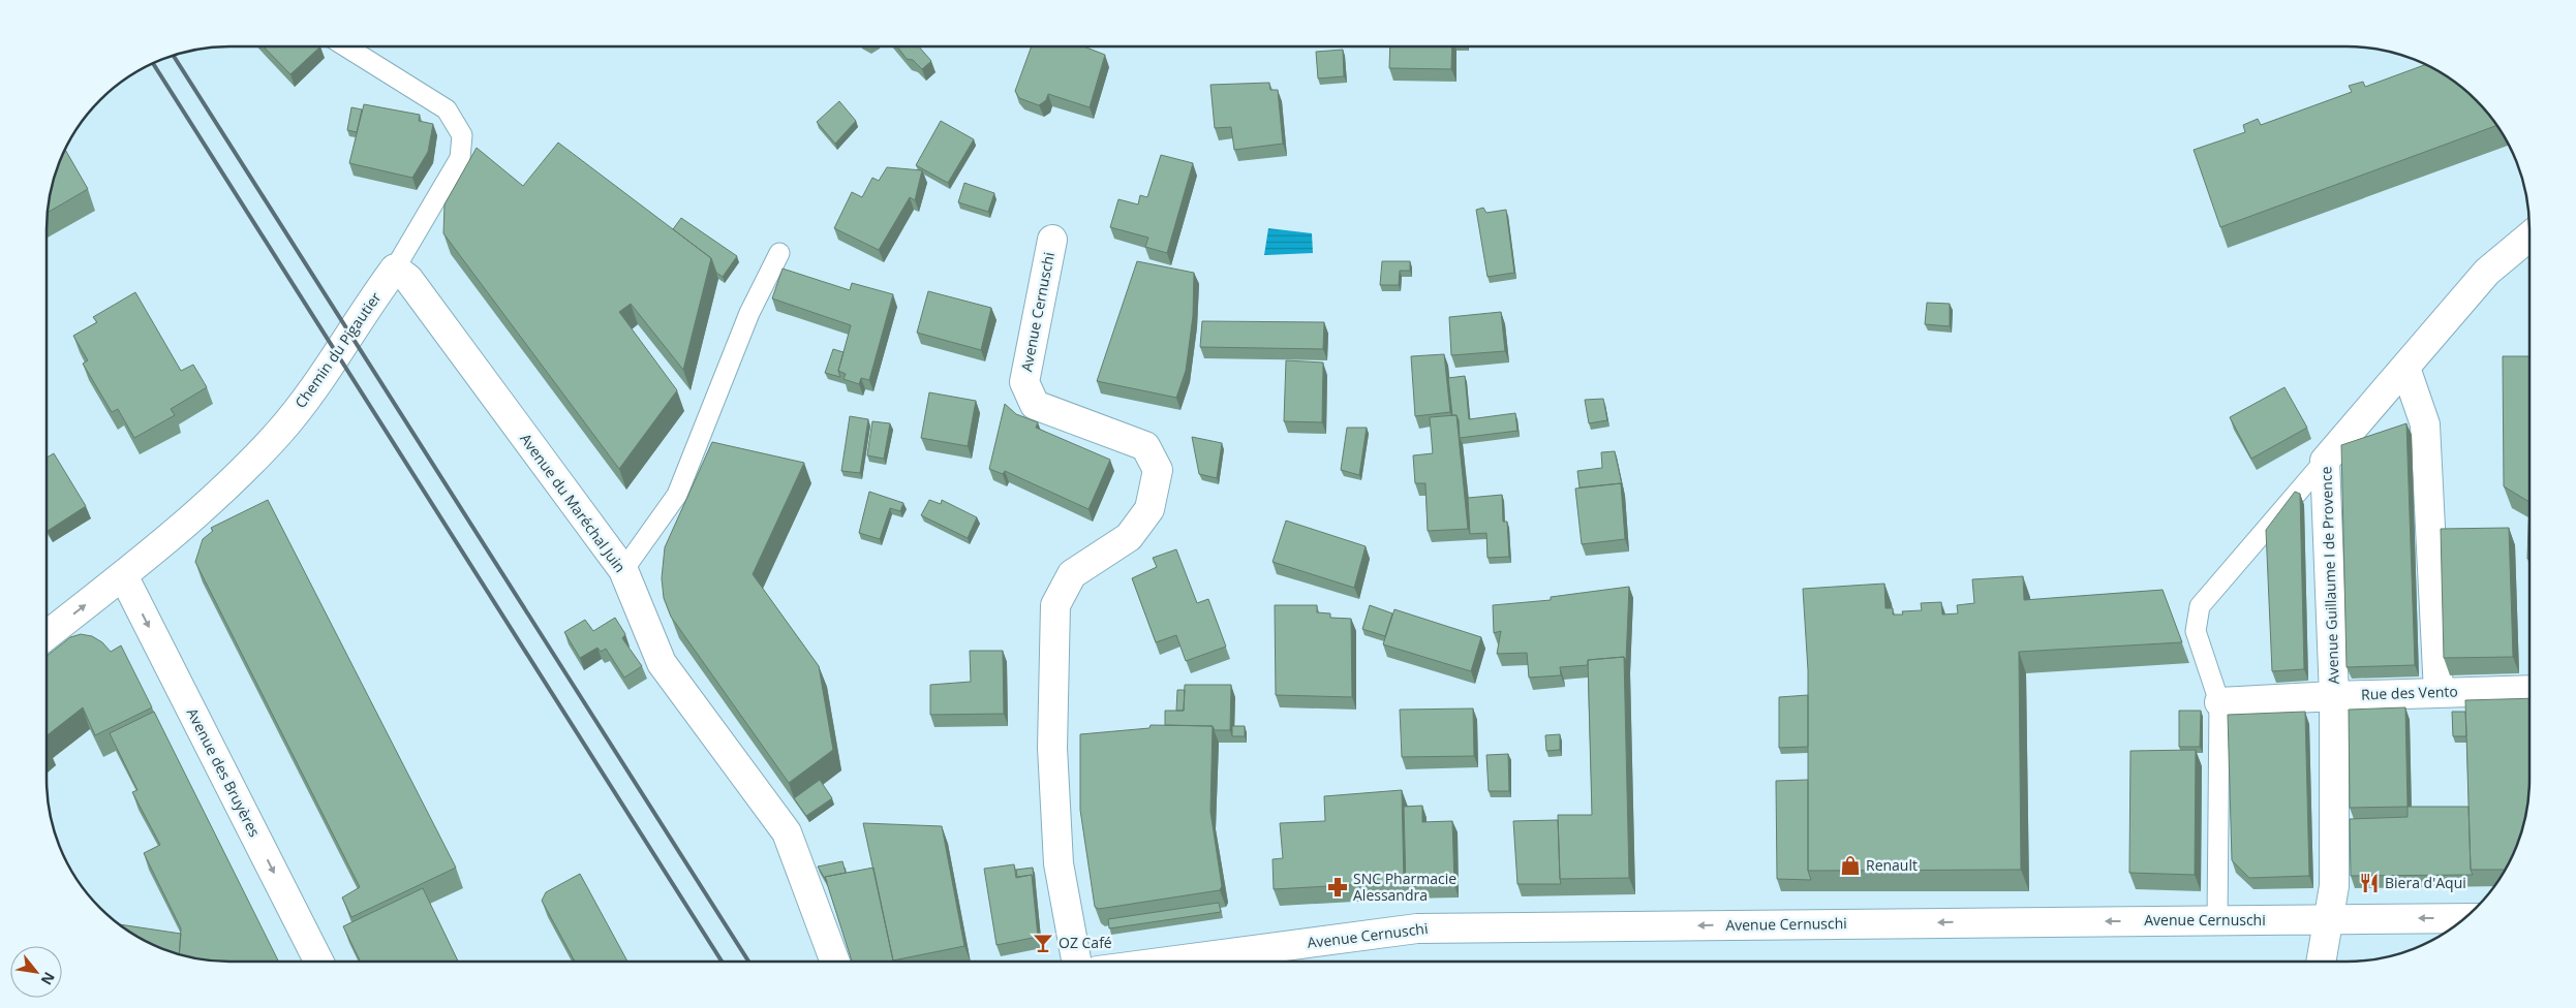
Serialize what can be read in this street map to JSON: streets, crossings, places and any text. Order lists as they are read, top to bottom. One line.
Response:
{"streets":{"street":["Avenue Cernuschi","Chemin du Pigautier","Avenue du Maréchal Juin","Avenue Guillaume I de Provence","Rue des Vento","Avenue des Bruyères"]},"crossings":[["Avenue Cernuschi","Avenue Guillaume I de Provence"],["Chemin du Pigautier","Avenue du Maréchal Juin"],["Chemin du Pigautier","Avenue des Bruyères"],["Avenue Guillaume I de Provence","Rue des Vento"]],"one_way":["Avenue Cernuschi","Avenue des Bruyères"],"places":{"shop":["Renault"],"restaurant":["Biera d'Aqui"],"pharmacy":["SNC Pharmacie Alessandra"],"bar":["OZ Café"]},"north":"bottom right"}
